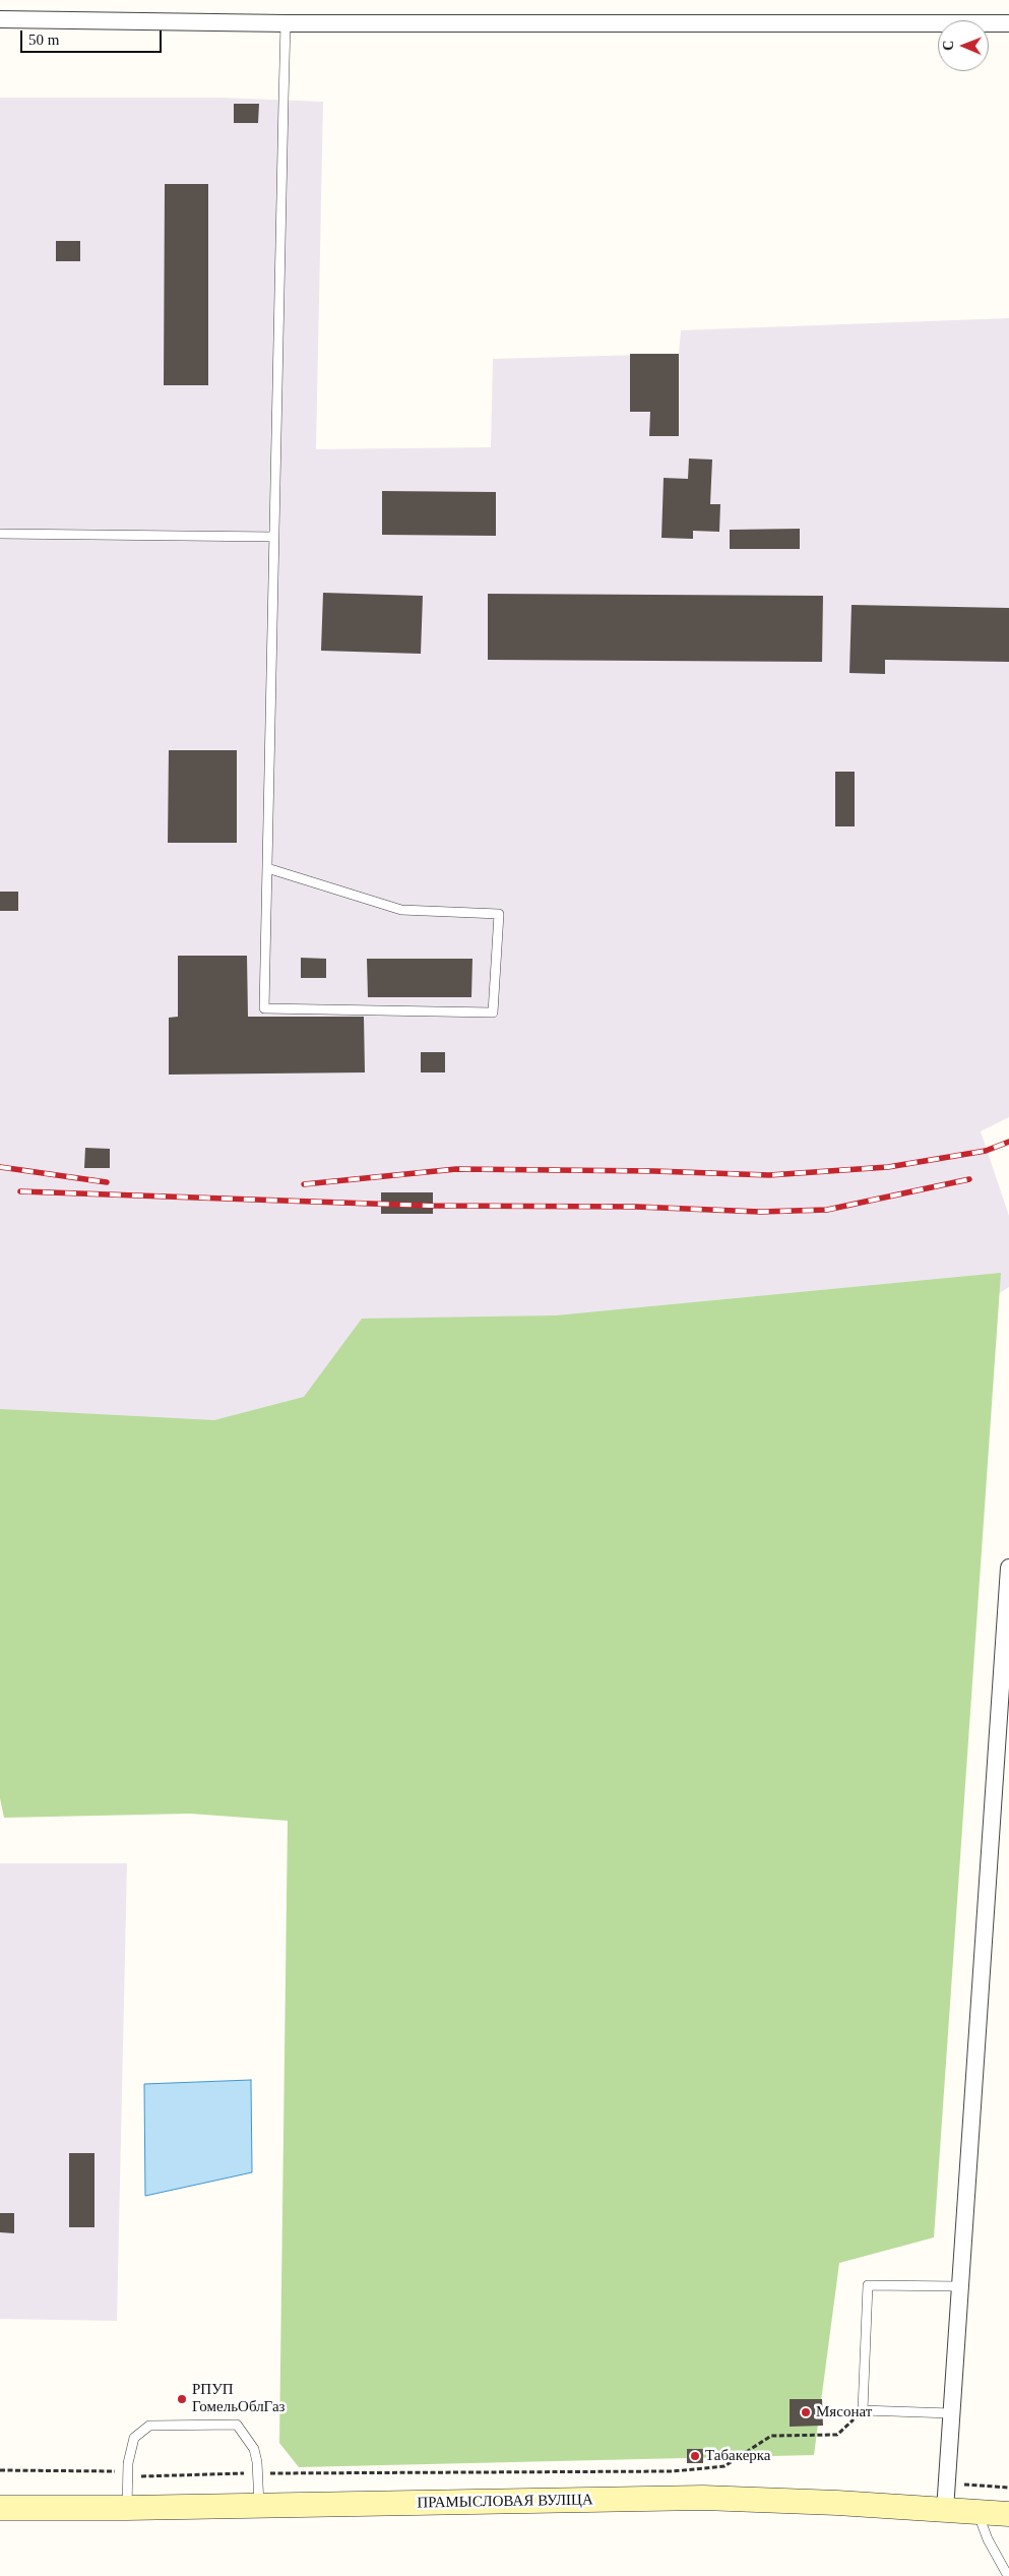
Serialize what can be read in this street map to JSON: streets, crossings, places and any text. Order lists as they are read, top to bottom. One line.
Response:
{"streets":{"main road":["ПРАМЫСЛОВАЯ ВУЛІЦА"]},"places":["РПУП ГомельОблГаз","Мясонат","Табакерка"],"scale_bar":"50 m","north":"left"}
